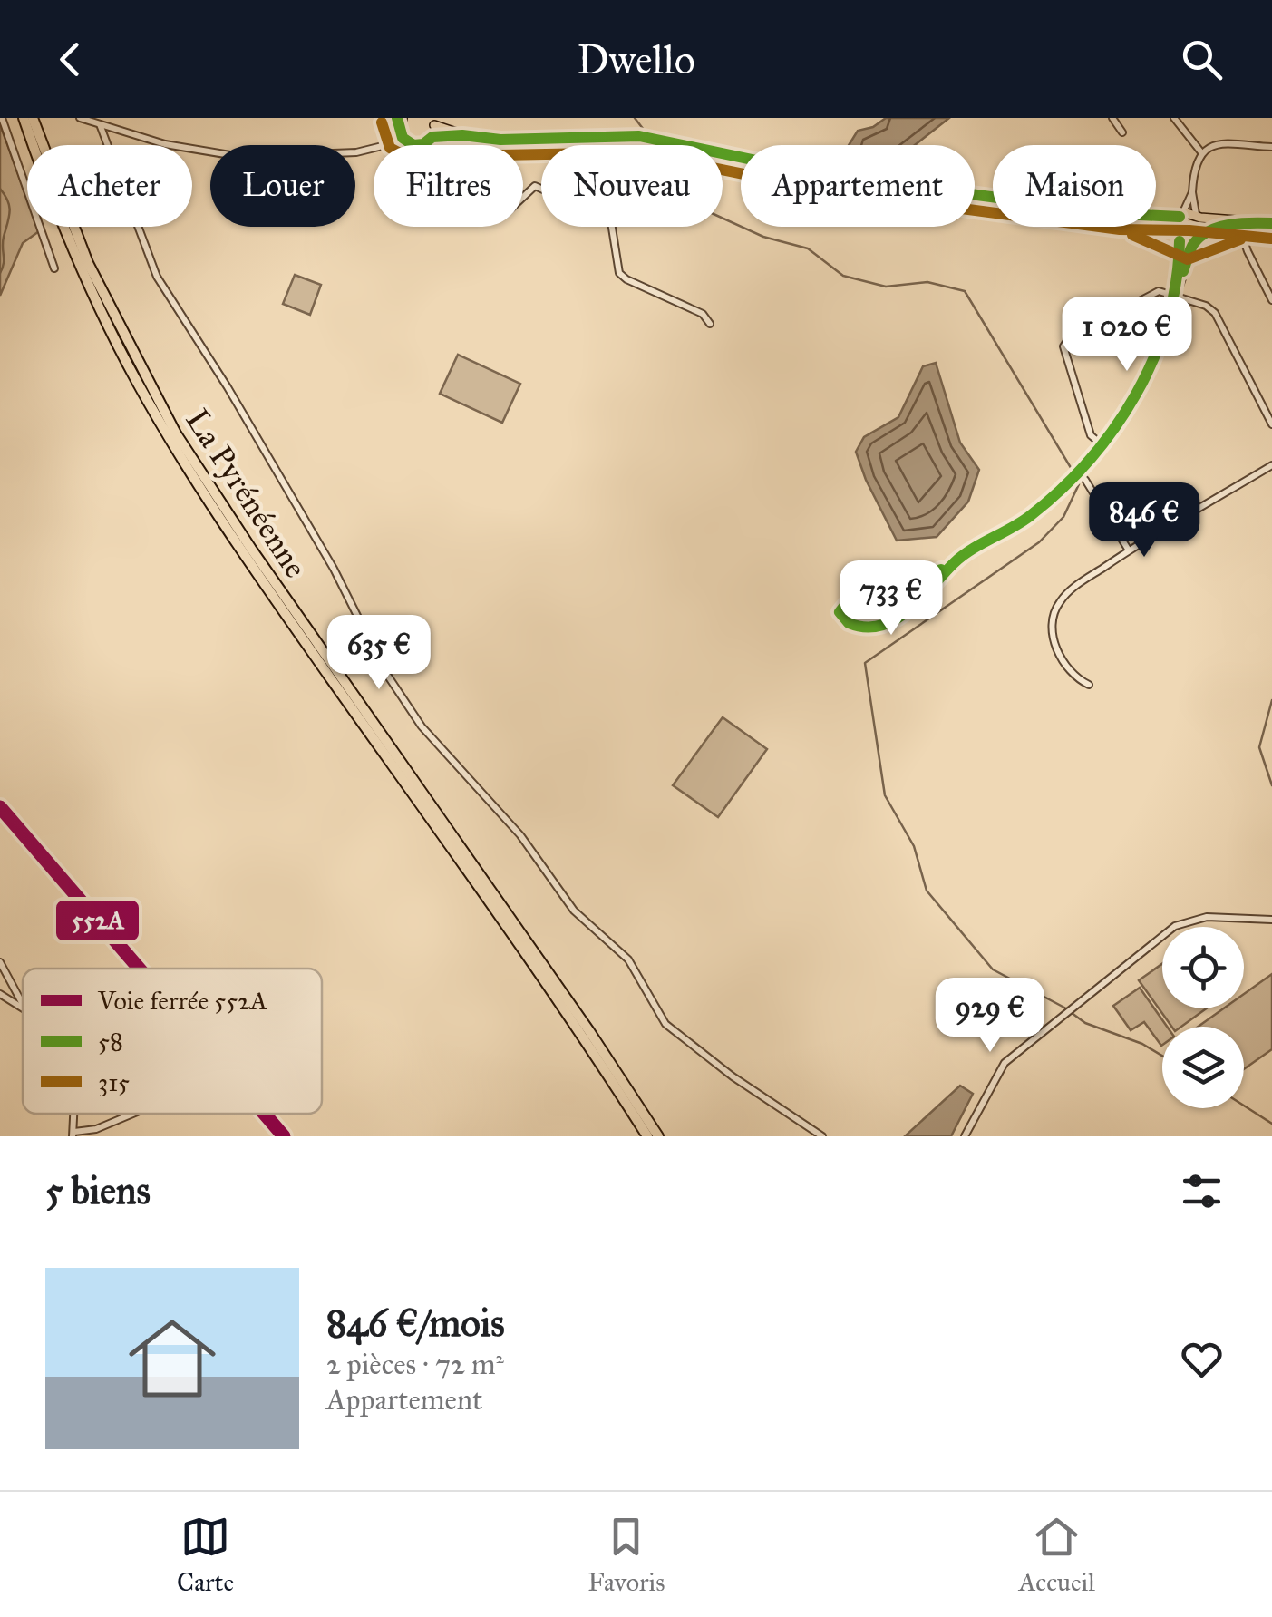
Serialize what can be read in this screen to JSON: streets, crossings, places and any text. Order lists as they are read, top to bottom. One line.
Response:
{"streets":{"highway":["La Pyrénéenne"]},"lines":["transit line 58","transit line 315","rail line 552A"],"legend":["Voie ferrée 552A","58","315"],"page":{"header":"Dwello","chip":["Acheter","Louer","Filtres","Nouveau","Appartement","Maison"],"price":["1 020 €","846 €","733 €","635 €","929 €"],"heading":"5 biens","list":[{"name":"846 €/mois","note":"2 pièces · 72 m² · Appartement"}],"tabs":["Carte","Favoris","Accueil"]}}
